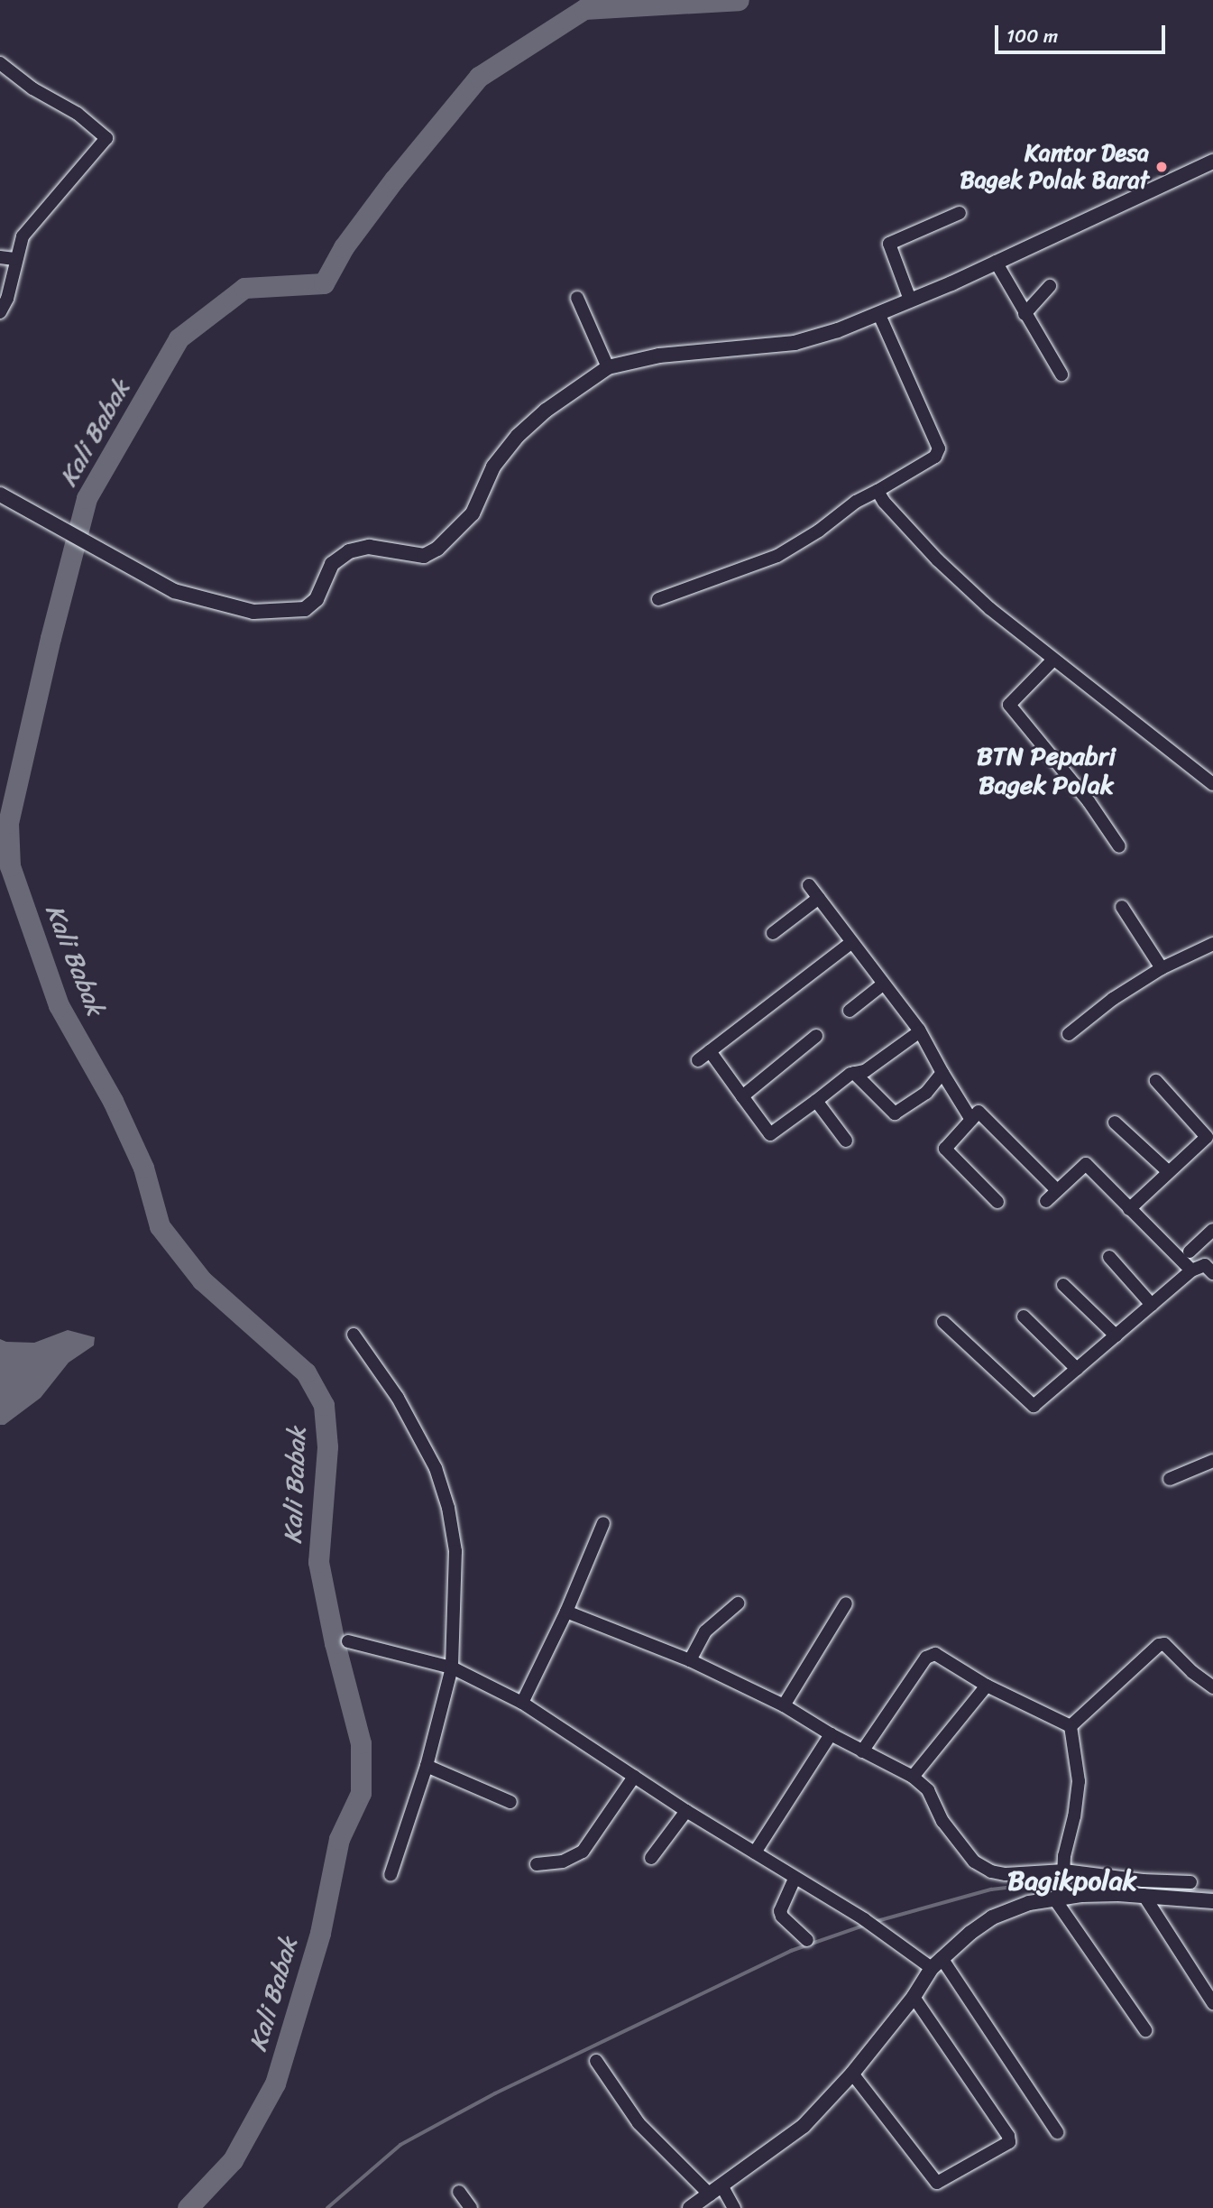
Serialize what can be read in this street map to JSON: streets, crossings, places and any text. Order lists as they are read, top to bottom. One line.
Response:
{"districts":["BTN Pepabri Bagek Polak","Bagikpolak"],"water":["Kali Babak"],"places":["Kantor Desa Bagek Polak Barat"],"scale_bar":"100 m"}
